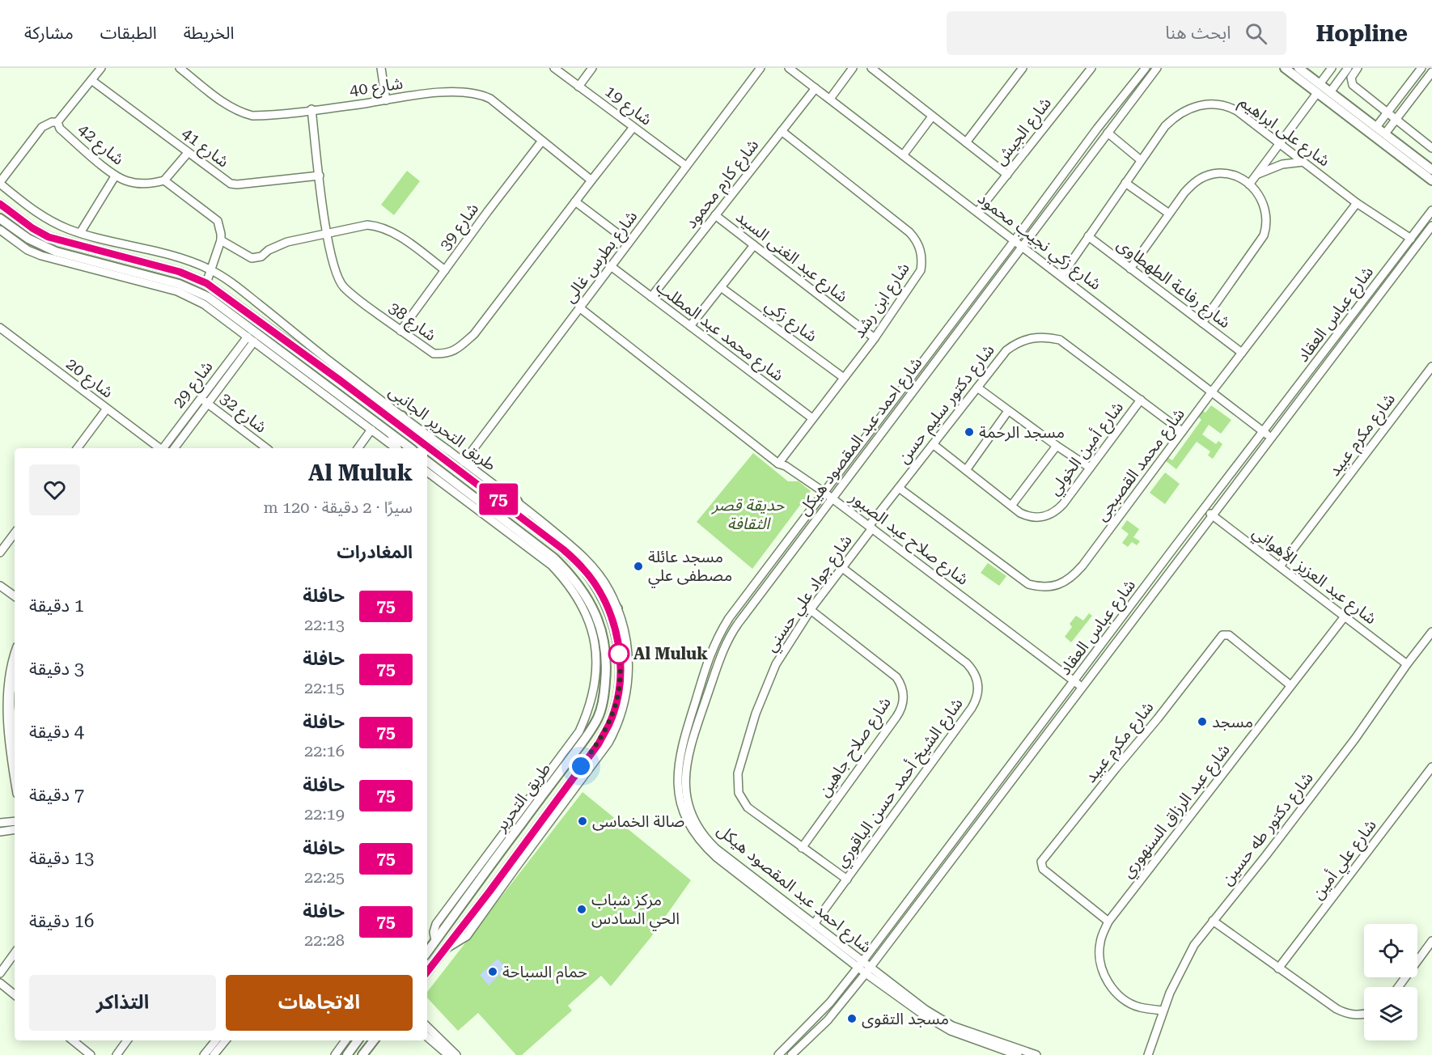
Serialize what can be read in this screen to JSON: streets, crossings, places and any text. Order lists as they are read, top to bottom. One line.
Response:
{"streets":{"street":["شارع 40","شارع 19","شارع الجيش","شارع على ابراهيم","شارع 42","شارع 41","شارع كارم محمود","شارع 39","شارع زكي نجيب محمود","شارع بطرس غالى","شارع عبد الغنى السيد","شارع رفاعة الطهطاوى","شارع ابن رشد","شارع عباس العقاد","شارع زكي","شارع 38","شارع محمد عبد المطلب","شارع 20","شارع 29","شارع دكتور سليم حسن","شارع 32","طريق التحرير الجانبى","شارع مكرم عبيد","شارع احمد عبد المقصود هيكل","شارع أمين الخولي","شارع محمد القصبجى","شارع صلاح عبد الصبور","شارع عبد العزيز الأهواني","شارع جواد علي حسني","شارع صلاح جاهين","شارع الشيخ أحمد حسن الباقوري","طريق التحرير","شارع عبد الرزاق السنهوري","شارع دكتور طه حسين","شارع علي أمين"]},"crossings":[["شارع 40","شارع 39"],["شارع 40","شارع 38"],["شارع 19","شارع بطرس غالى"],["شارع 19","شارع 38"],["شارع الجيش","شارع زكي نجيب محمود"],["شارع على ابراهيم","شارع زكي نجيب محمود"],["شارع على ابراهيم","شارع رفاعة الطهطاوى"],["شارع على ابراهيم","شارع عباس العقاد"],["شارع على ابراهيم","شارع محمد القصبجى"],["شارع 42","شارع 41"],["شارع 41","شارع 38"],["شارع كارم محمود","شارع زكي نجيب محمود"],["شارع كارم محمود","شارع عبد الغنى السيد"],["شارع كارم محمود","شارع ابن رشد"],["شارع كارم محمود","شارع محمد عبد المطلب"],["شارع 39","شارع 38"],["شارع زكي نجيب محمود","شارع عباس العقاد"],["شارع زكي نجيب محمود","شارع احمد عبد المقصود هيكل"],["شارع زكي نجيب محمود","شارع محمد القصبجى"],["شارع بطرس غالى","شارع محمد عبد المطلب"],["شارع بطرس غالى","طريق التحرير الجانبى"],["شارع بطرس غالى","شارع صلاح عبد الصبور"],["شارع عبد الغنى السيد","شارع ابن رشد"],["شارع رفاعة الطهطاوى","شارع محمد القصبجى"],["شارع ابن رشد","شارع زكي"],["شارع ابن رشد","شارع محمد عبد المطلب"],["شارع ابن رشد","شارع صلاح عبد الصبور"],["شارع عباس العقاد","شارع احمد عبد المقصود هيكل"],["شارع عباس العقاد","شارع صلاح عبد الصبور"],["شارع عباس العقاد","شارع عبد العزيز الأهواني"],["شارع 29","شارع 32"],["شارع دكتور سليم حسن","شارع أمين الخولي"],["شارع دكتور سليم حسن","شارع محمد القصبجى"],["شارع دكتور سليم حسن","شارع صلاح عبد الصبور"],["شارع دكتور سليم حسن","شارع جواد علي حسني"],["طريق التحرير الجانبى","طريق التحرير"],["شارع مكرم عبيد","شارع عبد العزيز الأهواني"],["شارع مكرم عبيد","شارع عبد الرزاق السنهوري"],["شارع احمد عبد المقصود هيكل","شارع صلاح عبد الصبور"],["شارع احمد عبد المقصود هيكل","شارع الشيخ أحمد حسن الباقوري"],["شارع صلاح عبد الصبور","شارع جواد علي حسني"],["شارع عبد العزيز الأهواني","شارع عبد الرزاق السنهوري"],["شارع عبد العزيز الأهواني","شارع دكتور طه حسين"],["شارع جواد علي حسني","شارع صلاح جاهين"],["شارع جواد علي حسني","شارع الشيخ أحمد حسن الباقوري"],["شارع عبد الرزاق السنهوري","شارع دكتور طه حسين"]],"parks":["حديقة قصر الثقافة"],"places":["مسجد الرحمة","مسجد عائلة مصطفى علي","Al Muluk","مسجد","صالة الخماسى","مركز شباب الحي السادس","حمام السباحة","مسجد التقوى"],"lines":["bus line 75"],"page":{"header":"Hopline","search":"ابحث هنا","nav":["الخريطة","الطبقات","مشاركة"],"on_map":"75","heading":[["Al Muluk","سيرًا · 2 دقيقة · 120 m"],"المغادرات"],"list":[{"mark":"75","name":"حافلة","note":"22:13","value":"1 دقيقة"},{"mark":"75","name":"حافلة","note":"22:15","value":"3 دقيقة"},{"mark":"75","name":"حافلة","note":"22:16","value":"4 دقيقة"},{"mark":"75","name":"حافلة","note":"22:19","value":"7 دقيقة"},{"mark":"75","name":"حافلة","note":"22:25","value":"13 دقيقة"},{"mark":"75","name":"حافلة","note":"22:28","value":"16 دقيقة"}],"buttons":["الاتجاهات","التذاكر"]}}
